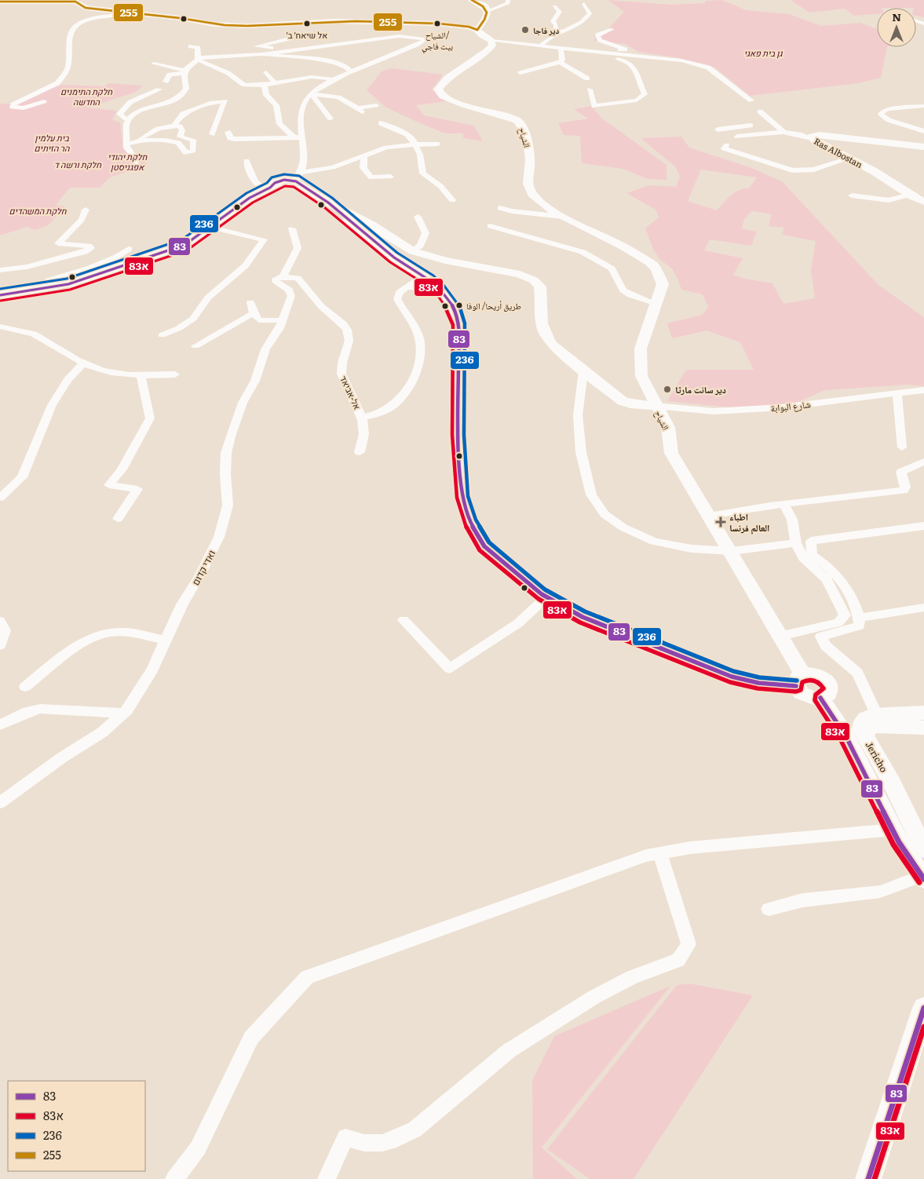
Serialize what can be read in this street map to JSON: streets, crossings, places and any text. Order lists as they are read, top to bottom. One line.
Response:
{"streets":{"street":["الشياح","Ras Albostan","אל-אביאד","شارع البوابة","ואדי קדום","Jericho"]},"crossings":[["الشياح","شارع البوابة"],["אל-אביאד","ואדי קדום"]],"parks":["גן בית פאגי","חלקת התימנים החדשה","בית עלמין הר הזיתים","חלקת יהודי אפגניסטן","חלקת ורשה ד","חלקת המשהדים"],"places":{"other":["אל שיאח׳ ב׳","الشياح/ بيت فاجي","دير فاجا","طريق أريحا/ الوفا","دير سانت مارثا"],"health":["اطباء العالم فرنسا"]},"lines":["transit line 255","transit line 236","transit line 83","transit line 83א"],"legend":["83","83א","236","255"],"north":"top"}
